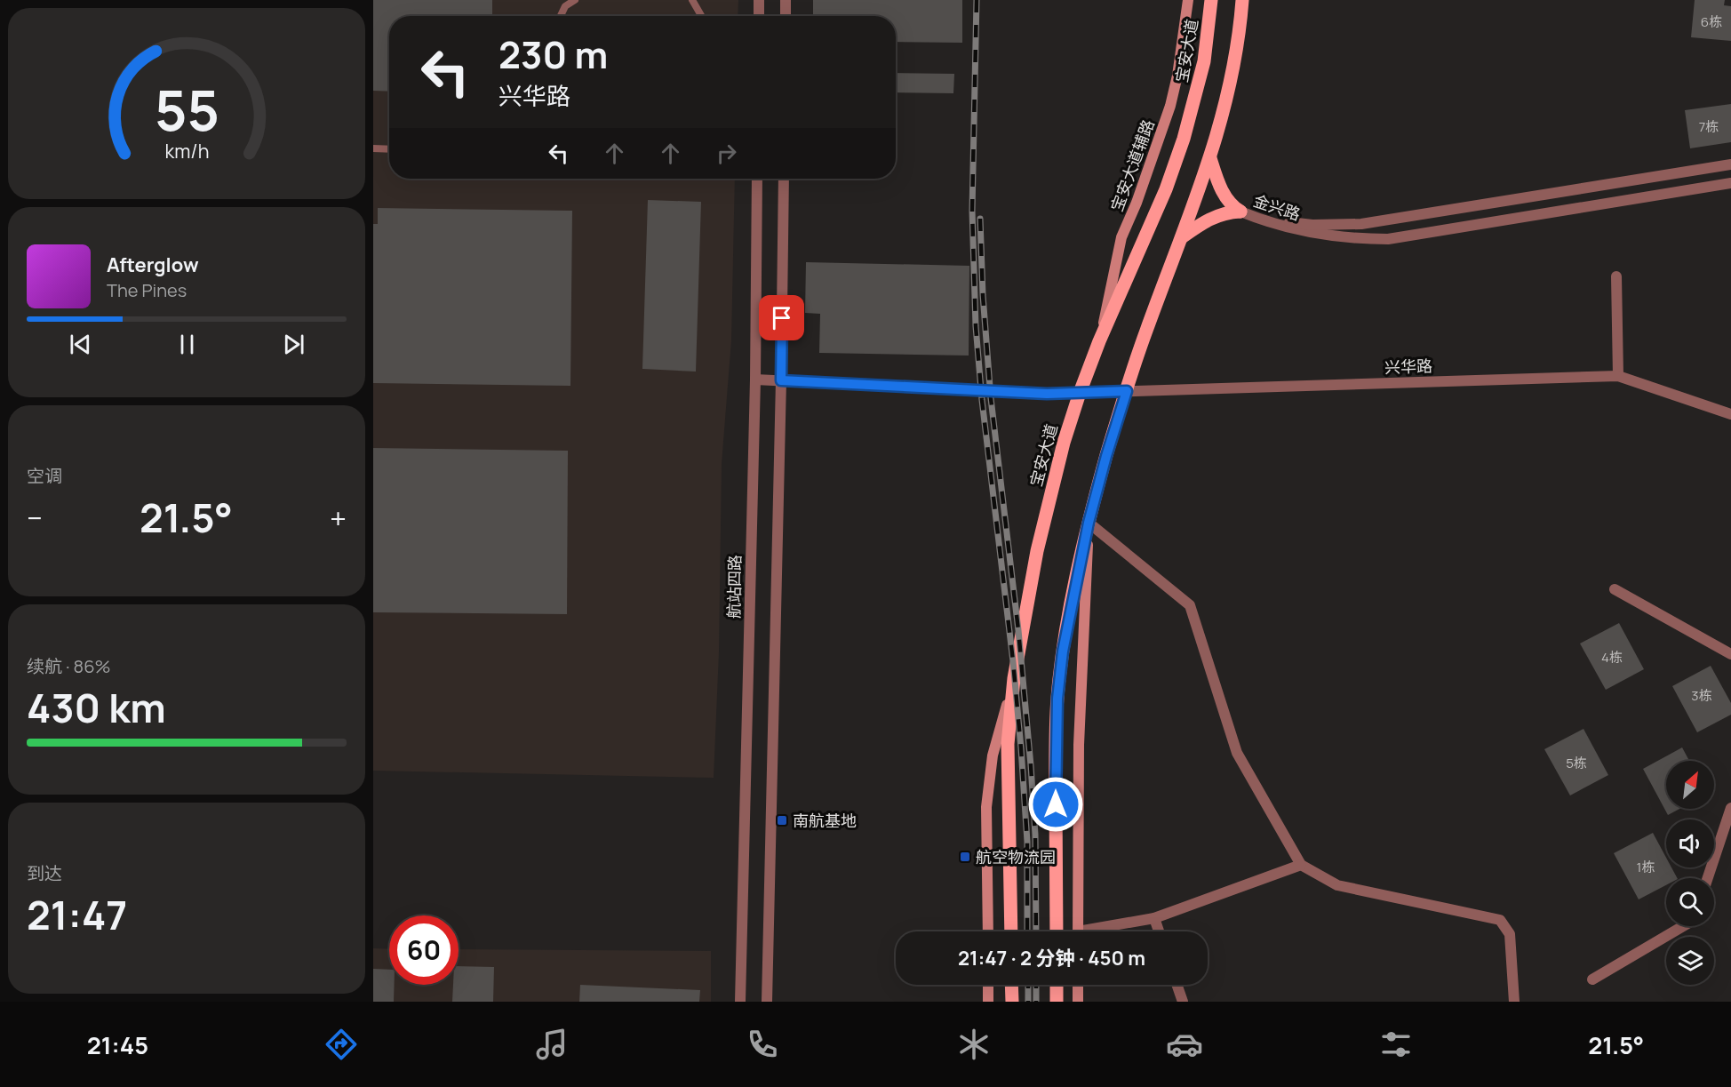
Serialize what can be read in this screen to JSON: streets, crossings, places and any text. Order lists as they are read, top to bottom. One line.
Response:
{"streets":{"main road":["宝安大道","宝安大道辅路"],"street":["金兴路","兴华路","航站四路"]},"crossings":[["宝安大道","宝安大道辅路"],["宝安大道","兴华路"],["兴华路","航站四路"]],"places":{"transit":["南航基地","航空物流园"]},"house_numbers":["6栋","7栋","4栋","3栋","5栋","1栋"],"north":"top right","page":{"turn":["230 m","兴华路"],"song":["Afterglow","The Pines"],"tile":["空调",["续航 · 86%","430 km"],["到达","21:47"]],"heat":["−","21.5°","+"],"limit":"60","trip":"21:47 · 2 分钟 · 450 m","tabs":["21:45","21.5°"],"gauge":["55","km/h"]}}
